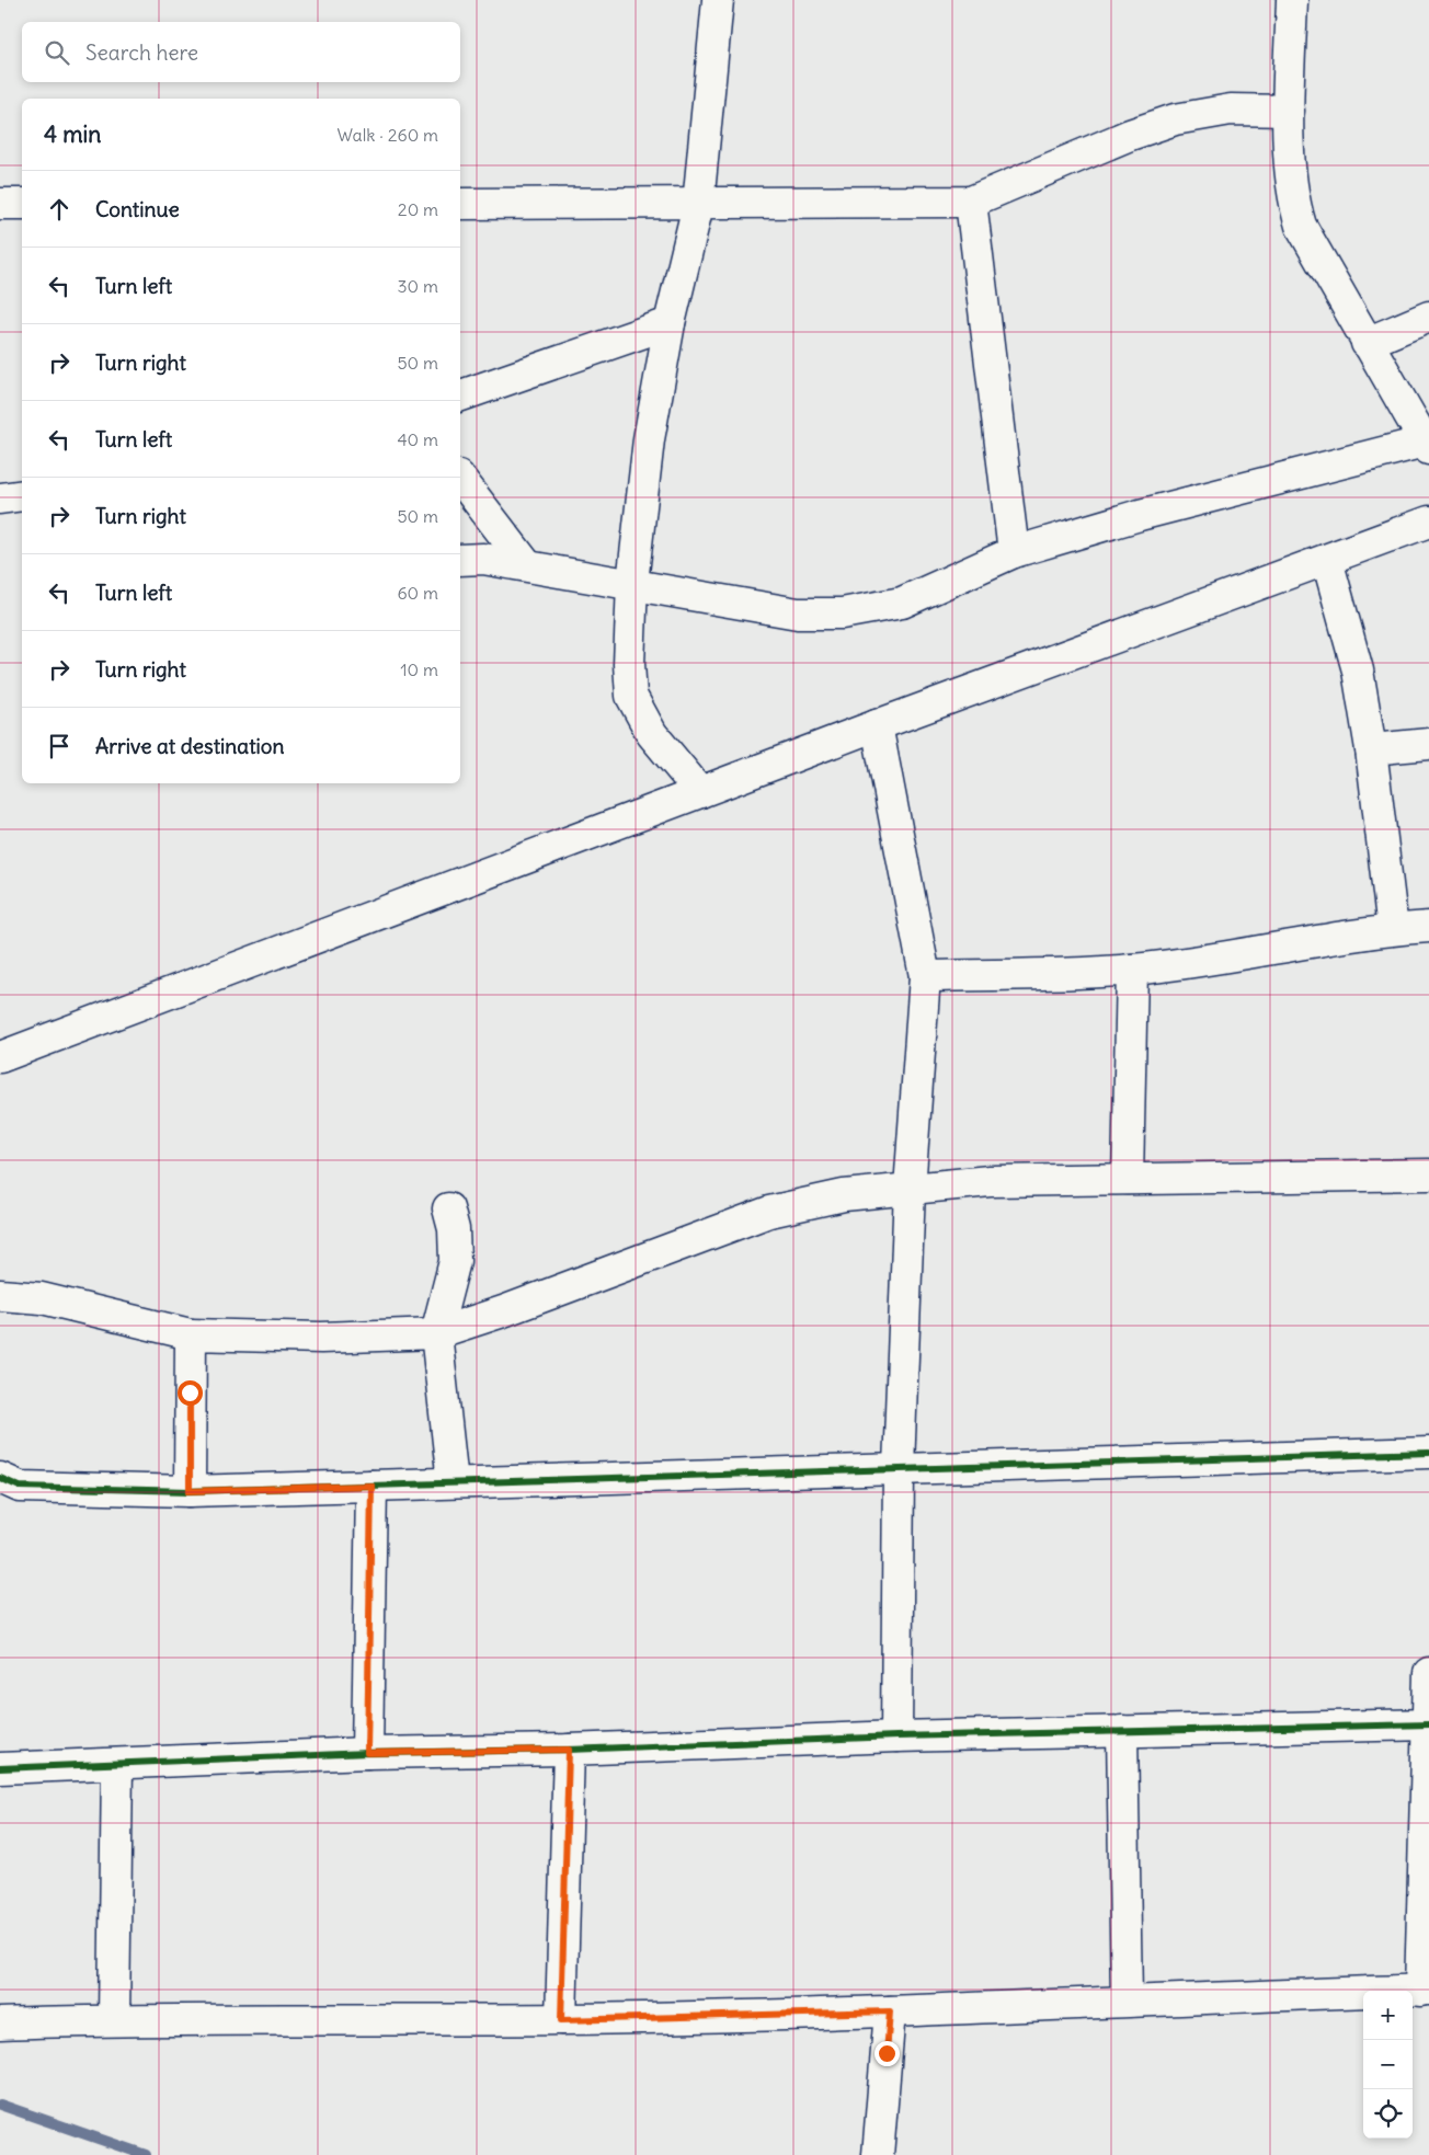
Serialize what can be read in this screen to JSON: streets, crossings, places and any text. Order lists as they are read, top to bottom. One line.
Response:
{"page":{"search":"Search here","heading":["4 min","Walk · 260 m"],"list":[["Continue","20 m"],["Turn left","30 m"],["Turn right","50 m"],["Turn left","40 m"],["Turn right","50 m"],["Turn left","60 m"],["Turn right","10 m"],"Arrive at destination"],"map_buttons":["+","−"]}}
